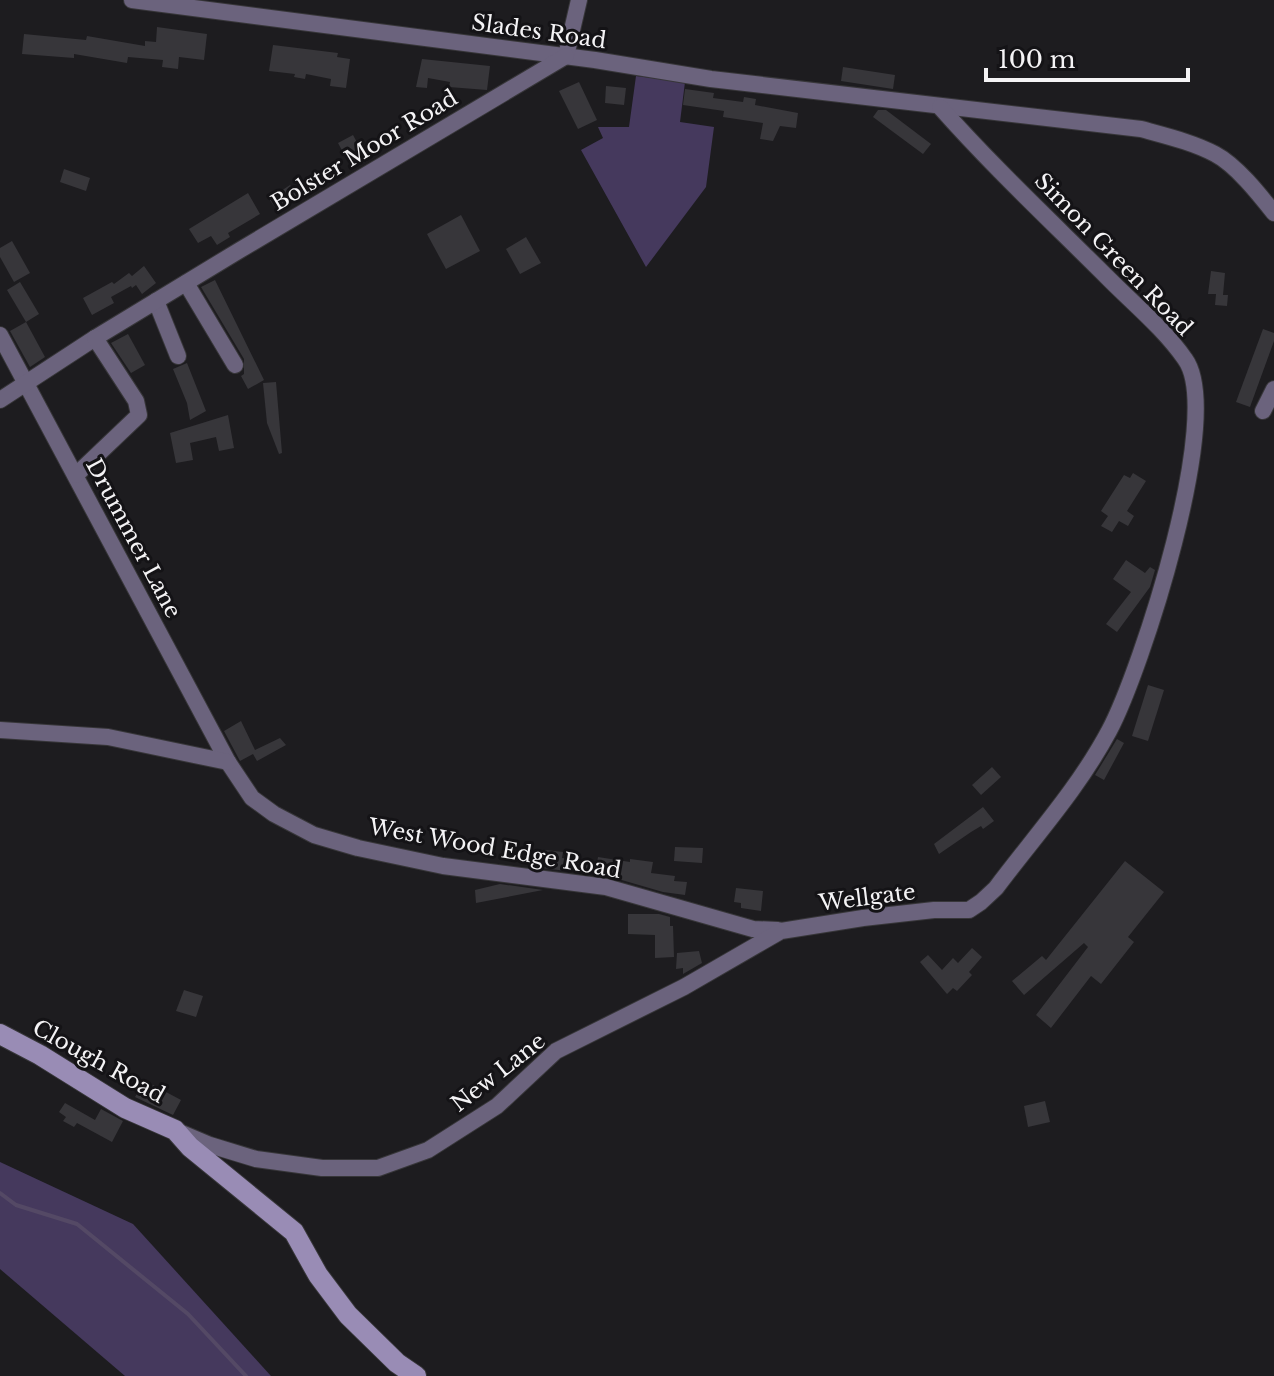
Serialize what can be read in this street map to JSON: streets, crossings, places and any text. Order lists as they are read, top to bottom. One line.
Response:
{"streets":{"street":["Slades Road","Bolster Moor Road","Simon Green Road","Drummer Lane","West Wood Edge Road","Wellgate","Clough Road","New Lane"]},"crossings":[["Slades Road","Bolster Moor Road"],["Slades Road","Simon Green Road"],["Bolster Moor Road","Drummer Lane"],["Simon Green Road","Wellgate"],["Drummer Lane","West Wood Edge Road"],["West Wood Edge Road","Wellgate"],["Wellgate","New Lane"],["Clough Road","New Lane"]],"scale_bar":"100 m"}
